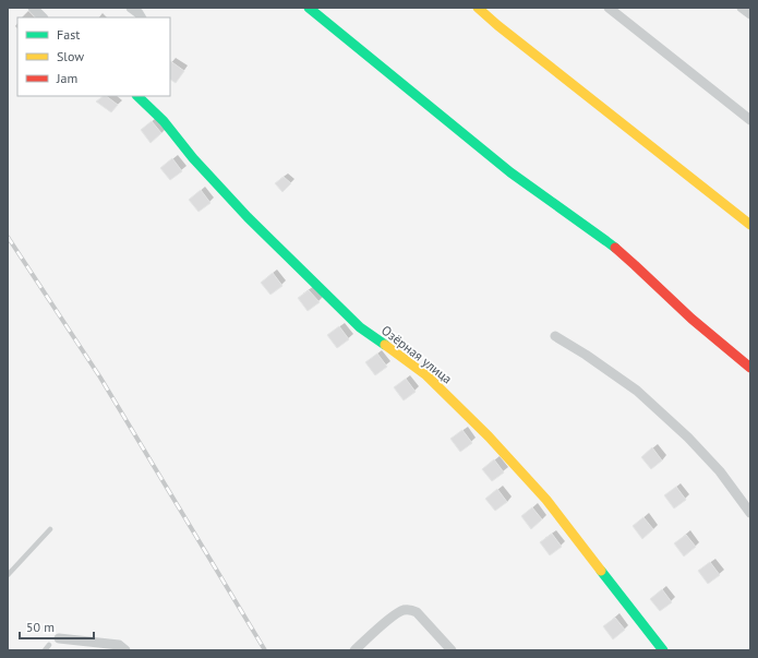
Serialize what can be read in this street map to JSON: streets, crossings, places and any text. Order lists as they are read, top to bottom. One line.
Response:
{"streets":{"street":["Озёрная улица"]},"legend":["Fast","Slow","Jam"],"scale_bar":"50 m"}
